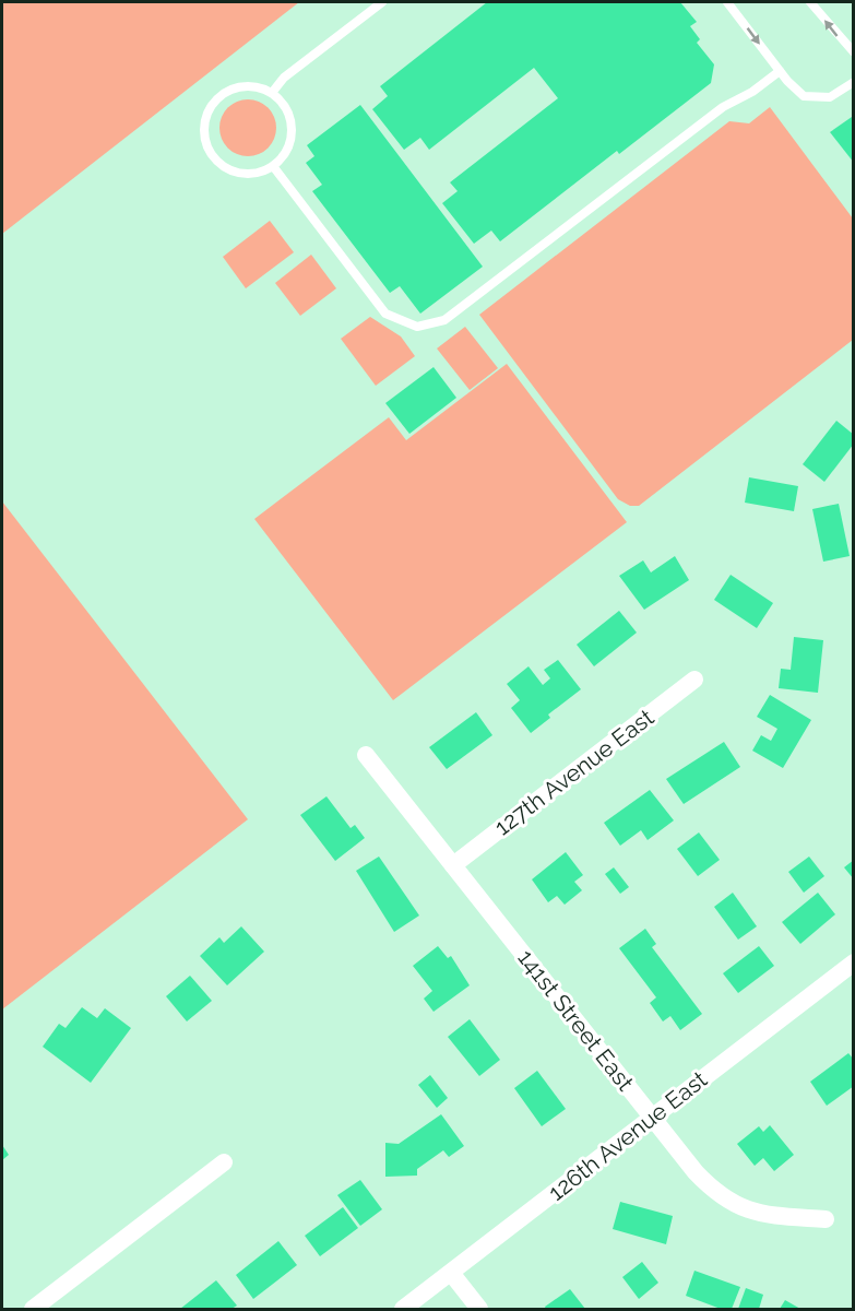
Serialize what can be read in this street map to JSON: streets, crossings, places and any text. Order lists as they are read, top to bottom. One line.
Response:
{"streets":{"street":["127th Avenue East","141st Street East","126th Avenue East"]},"crossings":[["127th Avenue East","141st Street East"],["141st Street East","126th Avenue East"]]}
